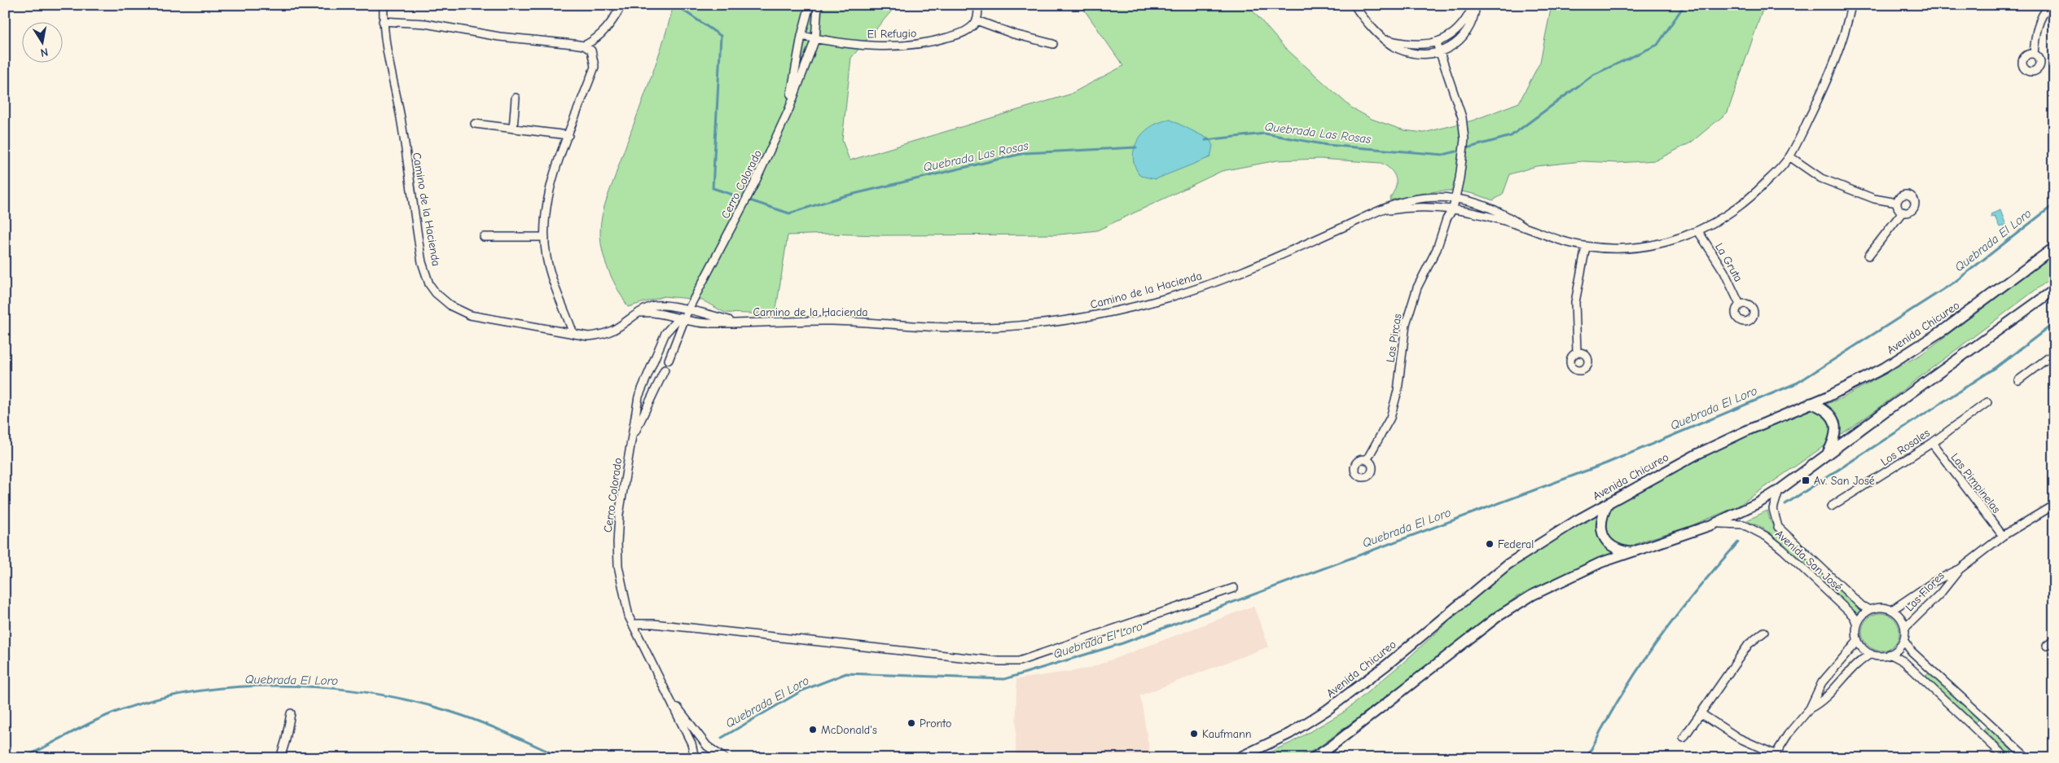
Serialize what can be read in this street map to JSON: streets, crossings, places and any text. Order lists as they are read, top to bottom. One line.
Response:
{"streets":{"main road":["Avenida Chicureo"],"street":["El Refugio","Cerro Colorado","Camino de la Hacienda","La Gruta","Las Pircas","Los Rosales","Las Pimpinelas","Avenida San José","Las Flores"]},"crossings":[["El Refugio","Cerro Colorado"],["Cerro Colorado","Camino de la Hacienda"],["Camino de la Hacienda","La Gruta"],["Camino de la Hacienda","Las Pircas"],["Los Rosales","Las Pimpinelas"],["Las Pimpinelas","Las Flores"],["Avenida San José","Las Flores"]],"water":["Quebrada Las Rosas","Quebrada El Loro"],"places":{"transit":["Av. San José"],"other":["Federal","Pronto","McDonald's","Kaufmann"]},"north":"bottom"}
